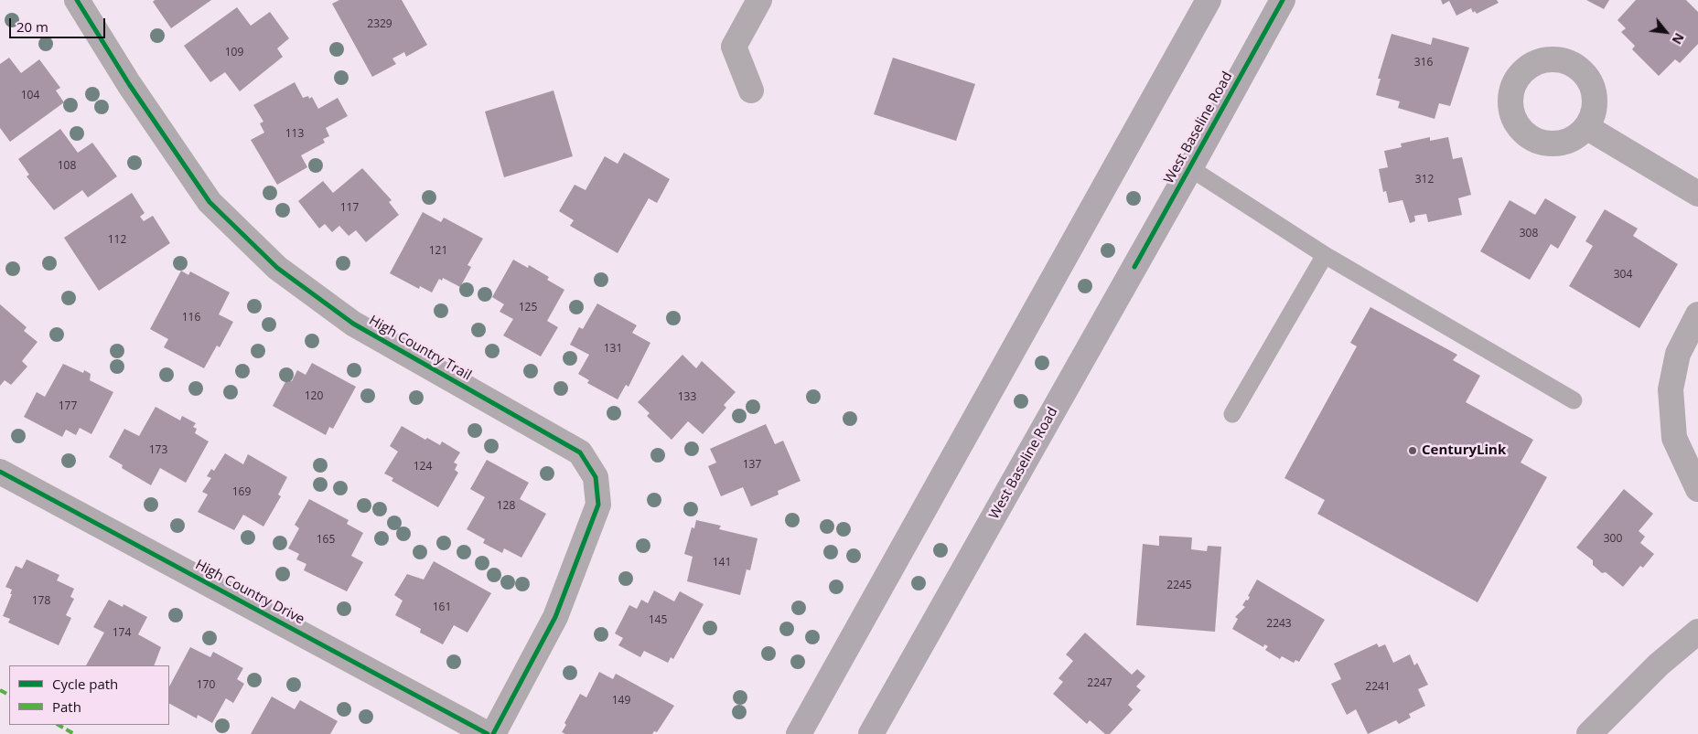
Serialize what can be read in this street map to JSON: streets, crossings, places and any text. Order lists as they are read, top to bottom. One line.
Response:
{"streets":{"main road":["West Baseline Road"],"street":["High Country Trail","High Country Drive"]},"places":["CenturyLink"],"house_numbers":["2329","109","316","104","113","108","312","117","308","112","121","304","125","116","131","120","133","177","173","137","124","169","128","300","165","141","2245","178","161","145","2243","174","2247","170","2241","149"],"legend":["Cycle path","Path"],"scale_bar":"20 m","north":"bottom right"}
